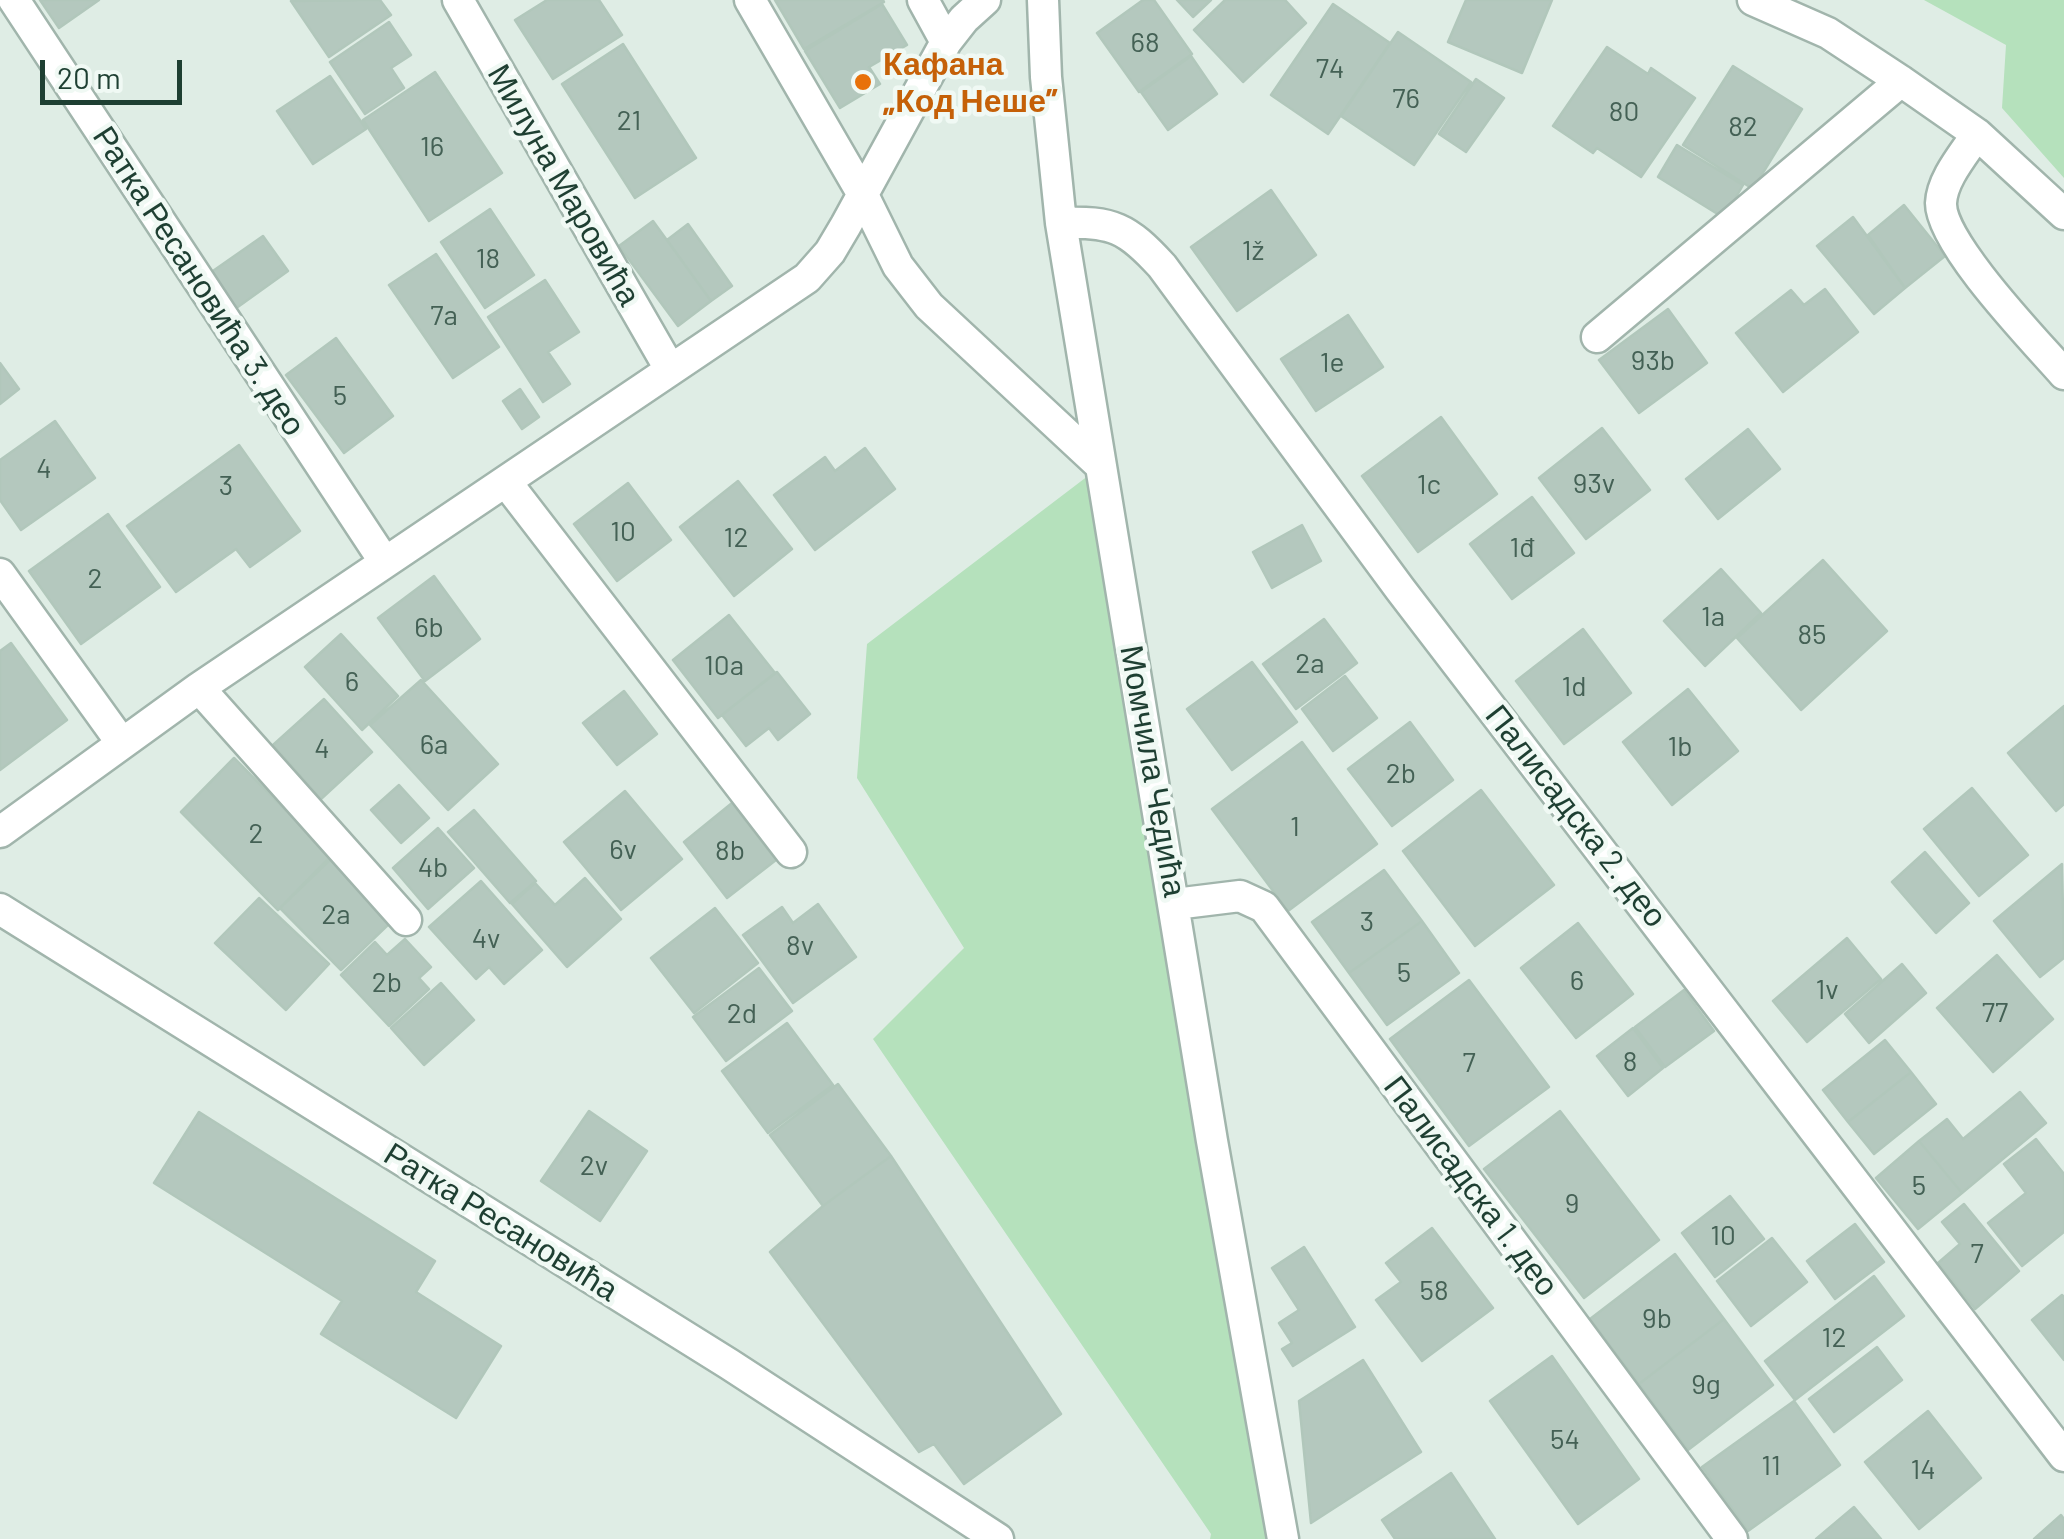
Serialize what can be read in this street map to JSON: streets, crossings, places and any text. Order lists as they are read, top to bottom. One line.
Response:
{"streets":{"street":["Милуна Маровића","Ратка Ресановића 3. део","Момчила Чедића","Палисадска 2. део","Палисадска 1. део","Ратка Ресановића"]},"crossings":[["Момчила Чедића","Палисадска 2. део"],["Момчила Чедића","Палисадска 1. део"]],"places":["Кафана „Код Неше”"],"house_numbers":["68","74","76","80","21","82","16","1ž","18","7a","93b","1e","5","4","93v","1c","3","10","12","1đ","2","1a","6b","85","2a","10a","6","1d","6a","1b","4","2b","1","2","6v","8b","4b","2a","3","4v","8v","5","6","2b","1v","77","2d","8","7","2v","5","9","10","7","58","9b","12","9g","54","11","14"],"scale_bar":"20 m"}
